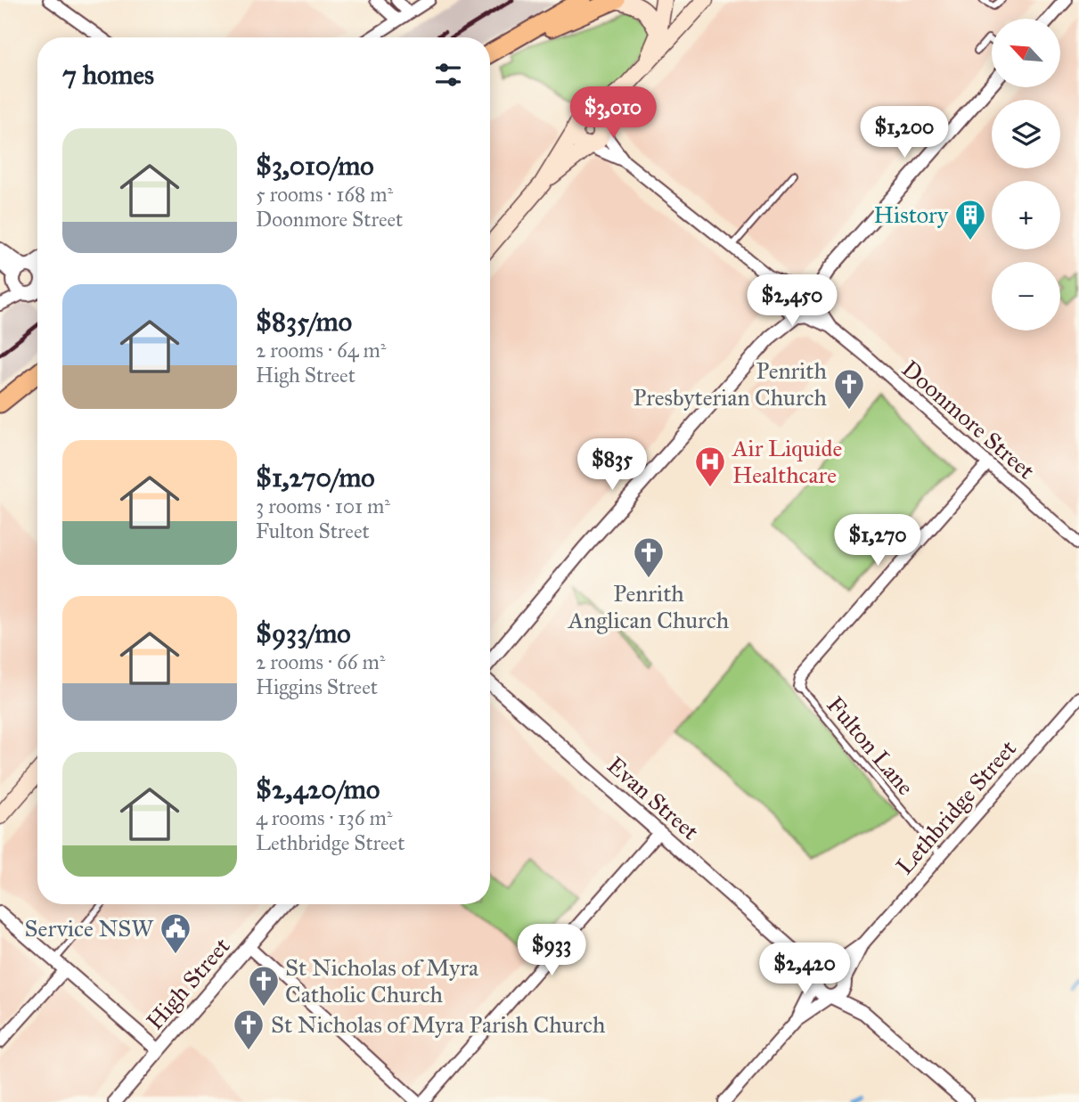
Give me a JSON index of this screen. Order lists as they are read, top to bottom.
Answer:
{
  "streets": {
    "street": [
      "Doonmore Street",
      "Evan Street",
      "Lethbridge Street",
      "High Street"
    ],
    "lane": ["Fulton Lane"]
  },
  "crossings": [
    ["Fulton Lane", "Lethbridge Street"],
    ["Evan Street", "Lethbridge Street"]
  ],
  "places": {
    "building": ["History"],
    "church": [
      "Penrith Presbyterian Church",
      "Penrith Anglican Church",
      "St Nicholas of Myra Catholic Church",
      "St Nicholas of Myra Parish Church"
    ],
    "hospital": ["Air Liquide Healthcare"],
    "public building": ["Service NSW"]
  },
  "north": "top left",
  "page": {
    "map_buttons": ["+", "−"],
    "heading": "7 homes",
    "price": [
      "$3,010",
      "$1,200",
      "$2,450",
      "$835",
      "$1,270",
      "$933",
      "$2,420"
    ],
    "list": [
      {
        "name": "$3,010/mo",
        "note": "5 rooms · 168 m² · Doonmore Street"
      },
      {
        "name": "$835/mo",
        "note": "2 rooms · 64 m² · High Street"
      },
      {
        "name": "$1,270/mo",
        "note": "3 rooms · 101 m² · Fulton Street"
      },
      {
        "name": "$933/mo",
        "note": "2 rooms · 66 m² · Higgins Street"
      },
      {
        "name": "$2,420/mo",
        "note": "4 rooms · 136 m² · Lethbridge Street"
      }
    ]
  }
}
